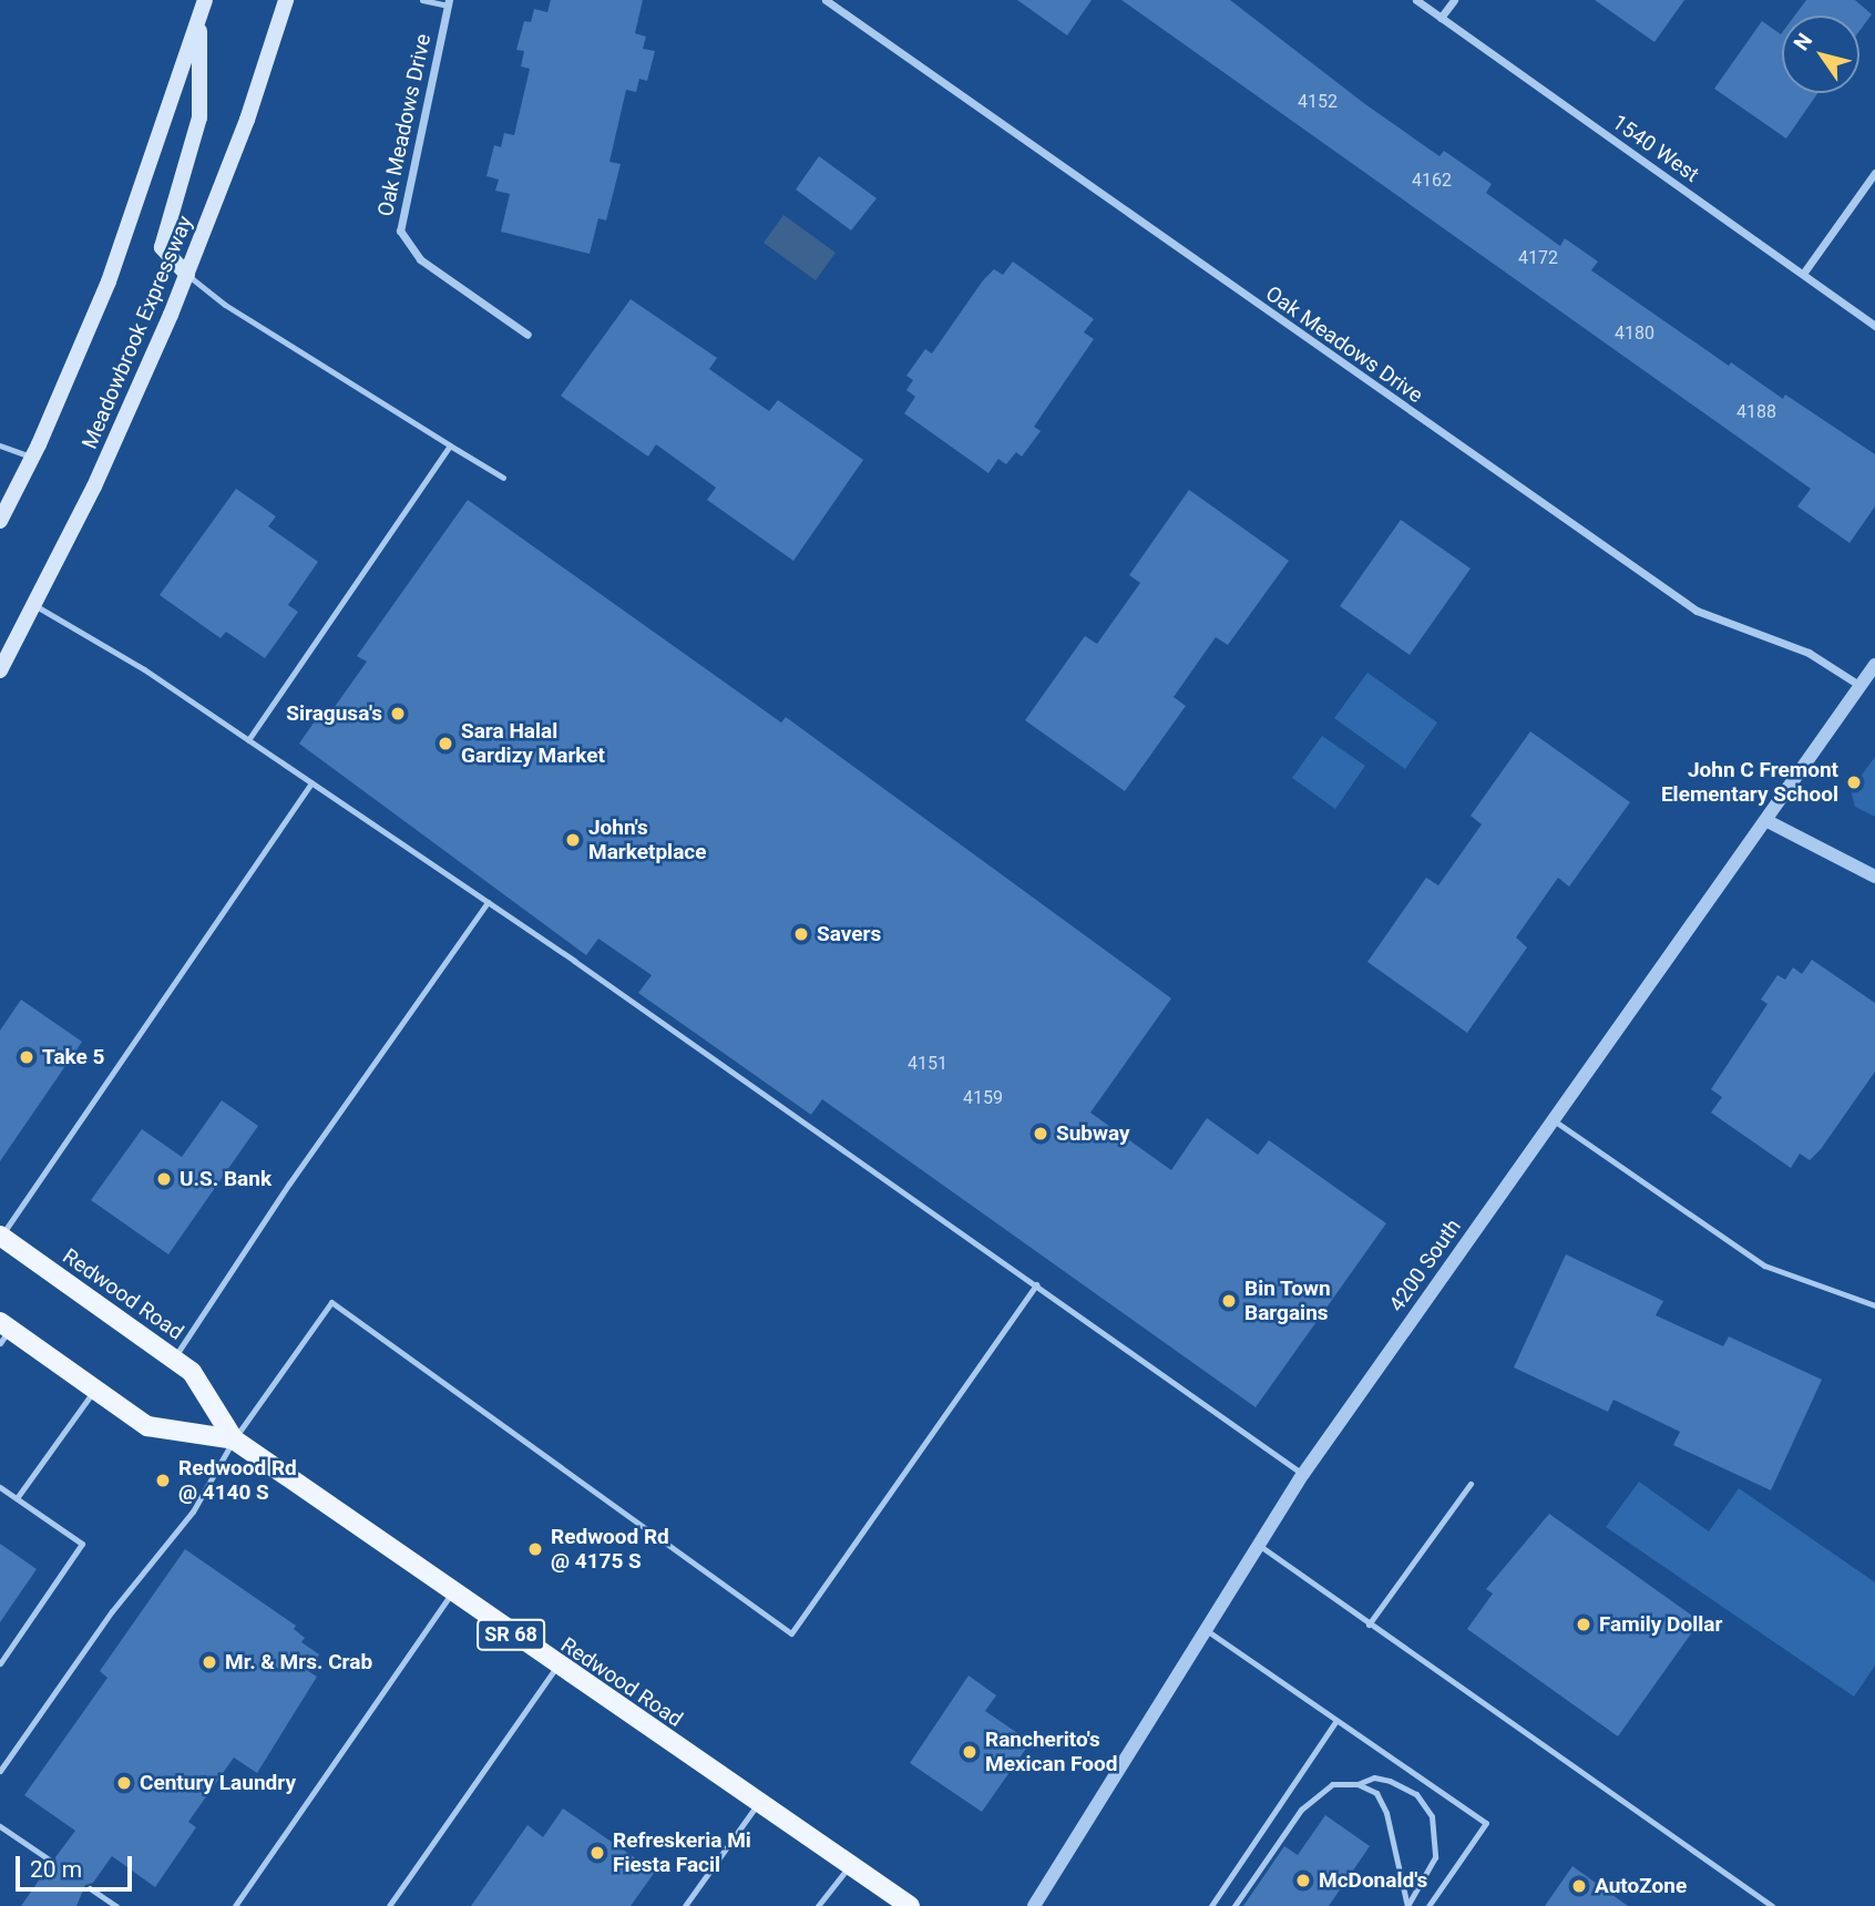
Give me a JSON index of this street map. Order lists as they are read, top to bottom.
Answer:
{
  "streets": {
    "main road": ["Meadowbrook Expressway", "Redwood Road", "SR 68"],
    "street": ["Oak Meadows Drive", "1540 West", "4200 South"]
  },
  "crossings": [
    ["Oak Meadows Drive", "4200 South"]
  ],
  "places": [
    "Siragusa's",
    "Sara Halal Gardizy Market",
    "John C Fremont Elementary School",
    "John's Marketplace",
    "Savers",
    "Take 5",
    "Subway",
    "U.S. Bank",
    "Bin Town Bargains",
    "Redwood Rd @ 4140 S",
    "Redwood Rd @ 4175 S",
    "Family Dollar",
    "Mr. & Mrs. Crab",
    "Rancherito's Mexican Food",
    "Century Laundry",
    "Refreskeria Mi Fiesta Facil",
    "McDonald's",
    "AutoZone"
  ],
  "house_numbers": [
    "4152",
    "4162",
    "4172",
    "4180",
    "4188",
    "4151",
    "4159"
  ],
  "scale_bar": "20 m",
  "north": "top left"
}
